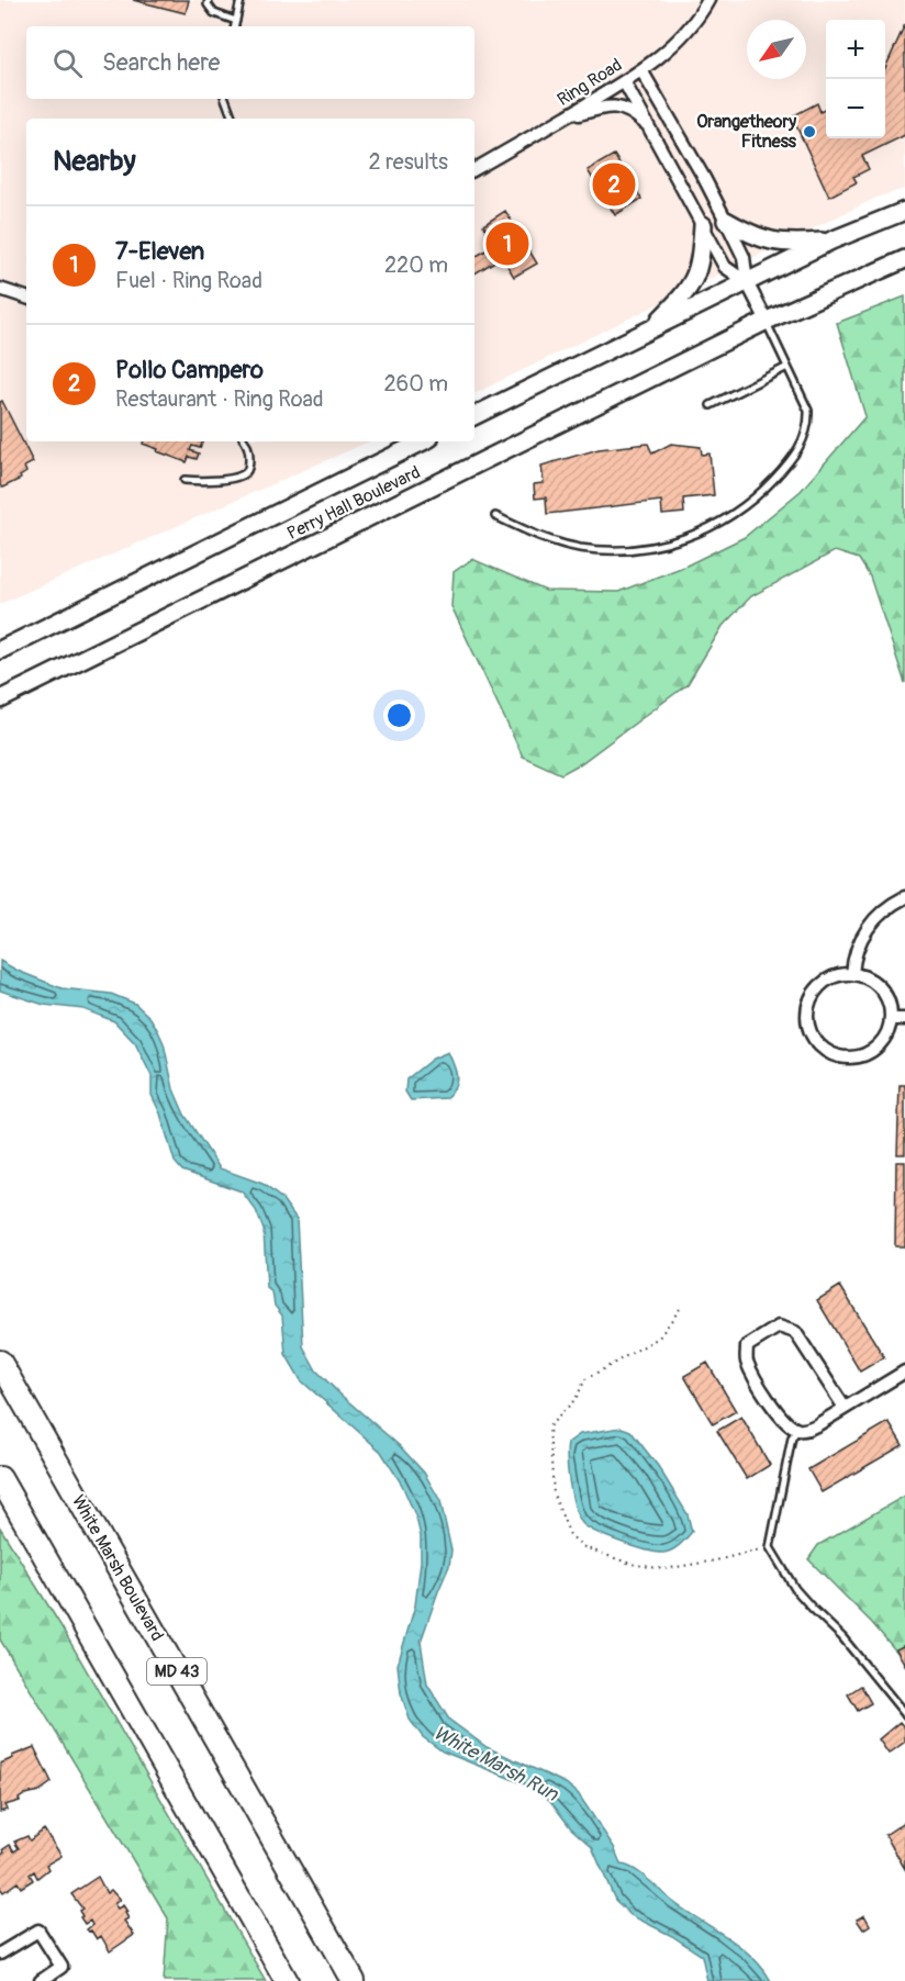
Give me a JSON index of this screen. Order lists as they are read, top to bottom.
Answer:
{
  "streets": {
    "highway": ["White Marsh Boulevard", "MD 43"],
    "main road": ["Perry Hall Boulevard"],
    "street": ["Ring Road"]
  },
  "water": ["White Marsh Run"],
  "places": ["Orangetheory Fitness"],
  "north": "bottom left",
  "page": {
    "map_buttons": ["+", "−"],
    "search": "Search here",
    "heading": ["Nearby", "2 results"],
    "pins": ["2", "1"],
    "list": [
      {
        "mark": "1",
        "name": "7-Eleven",
        "note": "Fuel · Ring Road",
        "value": "220 m"
      },
      {
        "mark": "2",
        "name": "Pollo Campero",
        "note": "Restaurant · Ring Road",
        "value": "260 m"
      }
    ]
  }
}
